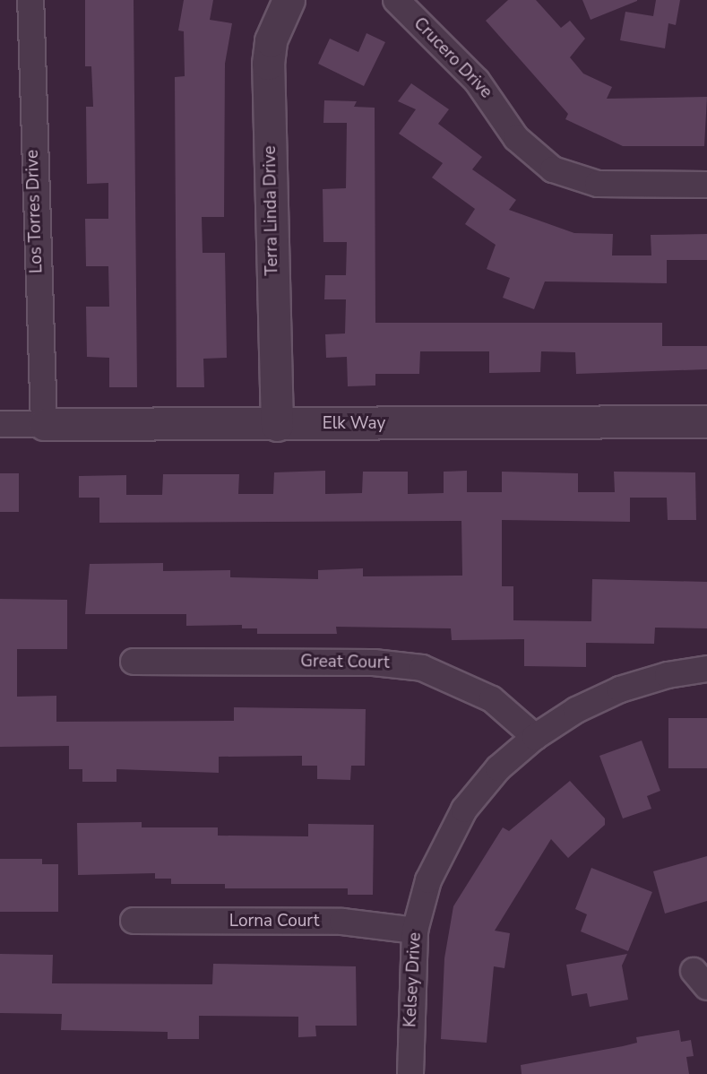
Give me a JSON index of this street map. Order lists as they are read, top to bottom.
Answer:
{
  "streets": {
    "street": [
      "Crucero Drive",
      "Terra Linda Drive",
      "Los Torres Drive",
      "Elk Way",
      "Great Court",
      "Lorna Court",
      "Kelsey Drive"
    ]
  },
  "crossings": [
    ["Terra Linda Drive", "Elk Way"],
    ["Los Torres Drive", "Elk Way"],
    ["Great Court", "Kelsey Drive"],
    ["Lorna Court", "Kelsey Drive"]
  ]
}
